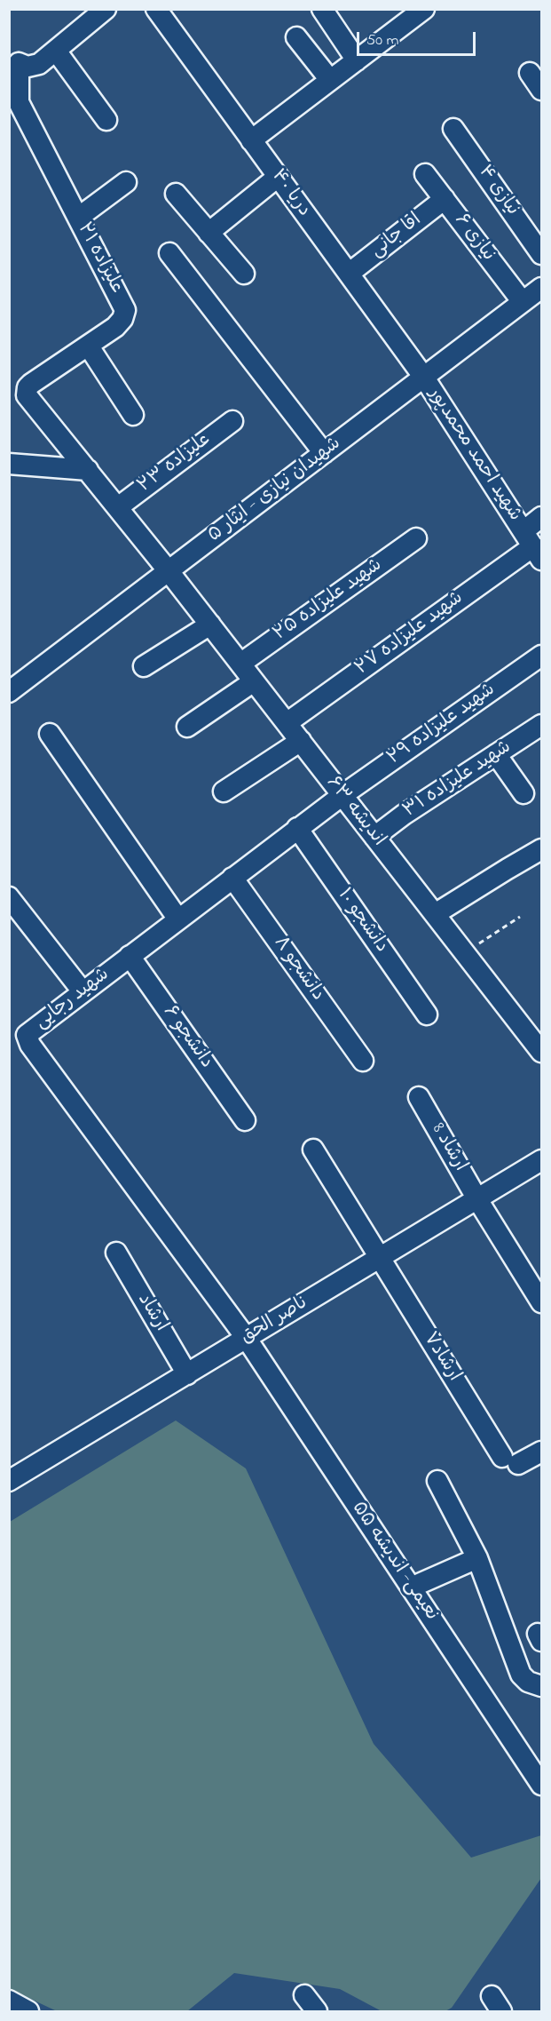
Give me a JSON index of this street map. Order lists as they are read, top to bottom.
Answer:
{
  "streets": {
    "street": [
      "نیازی ۴",
      "دریا ۴۰",
      "اقا جانی",
      "نیازی ۶",
      "علیزاده ۲۱",
      "شهید احمد محمدپور",
      "علیزاده ۲۳",
      "شهیدان نیازی - ایثار ۵",
      "شهید علیزاده ۲۵",
      "شهید علیزاده ۲۷",
      "شهید علیزاده ۲۹",
      "شهید علیزاده ۳۱",
      "اندیشه ۶۳",
      "دانشجو ۱۰",
      "دانشجو ۸",
      "شهید رجایی",
      "دانشجو ۶",
      "ارشاد 8",
      "ارشاد",
      "ناصر الحق",
      "ارشاد۷",
      "نعیمی- اندیشه ۵۵"
    ]
  },
  "crossings": [
    ["دریا ۴۰", "اقا جانی"],
    ["دریا ۴۰", "شهید احمد محمدپور"],
    ["دریا ۴۰", "شهیدان نیازی - ایثار ۵"],
    ["اقا جانی", "نیازی ۶"],
    ["نیازی ۶", "شهیدان نیازی - ایثار ۵"],
    ["علیزاده ۲۱", "علیزاده ۲۳"],
    ["علیزاده ۲۱", "شهیدان نیازی - ایثار ۵"],
    ["علیزاده ۲۱", "اندیشه ۶۳"],
    ["شهید احمد محمدپور", "شهیدان نیازی - ایثار ۵"],
    ["شهید احمد محمدپور", "شهید علیزاده ۲۷"],
    ["شهیدان نیازی - ایثار ۵", "اندیشه ۶۳"],
    ["شهید علیزاده ۲۵", "اندیشه ۶۳"],
    ["شهید علیزاده ۲۷", "اندیشه ۶۳"],
    ["شهید علیزاده ۲۹", "اندیشه ۶۳"],
    ["شهید علیزاده ۲۹", "شهید رجایی"],
    ["شهید علیزاده ۳۱", "اندیشه ۶۳"],
    ["اندیشه ۶۳", "شهید رجایی"],
    ["دانشجو ۱۰", "شهید رجایی"],
    ["دانشجو ۸", "شهید رجایی"],
    ["شهید رجایی", "دانشجو ۶"],
    ["شهید رجایی", "ناصر الحق"],
    ["شهید رجایی", "نعیمی- اندیشه ۵۵"],
    ["ارشاد 8", "ناصر الحق"],
    ["ارشاد", "ناصر الحق"],
    ["ناصر الحق", "ارشاد۷"],
    ["ناصر الحق", "نعیمی- اندیشه ۵۵"]
  ],
  "scale_bar": "50 m"
}
